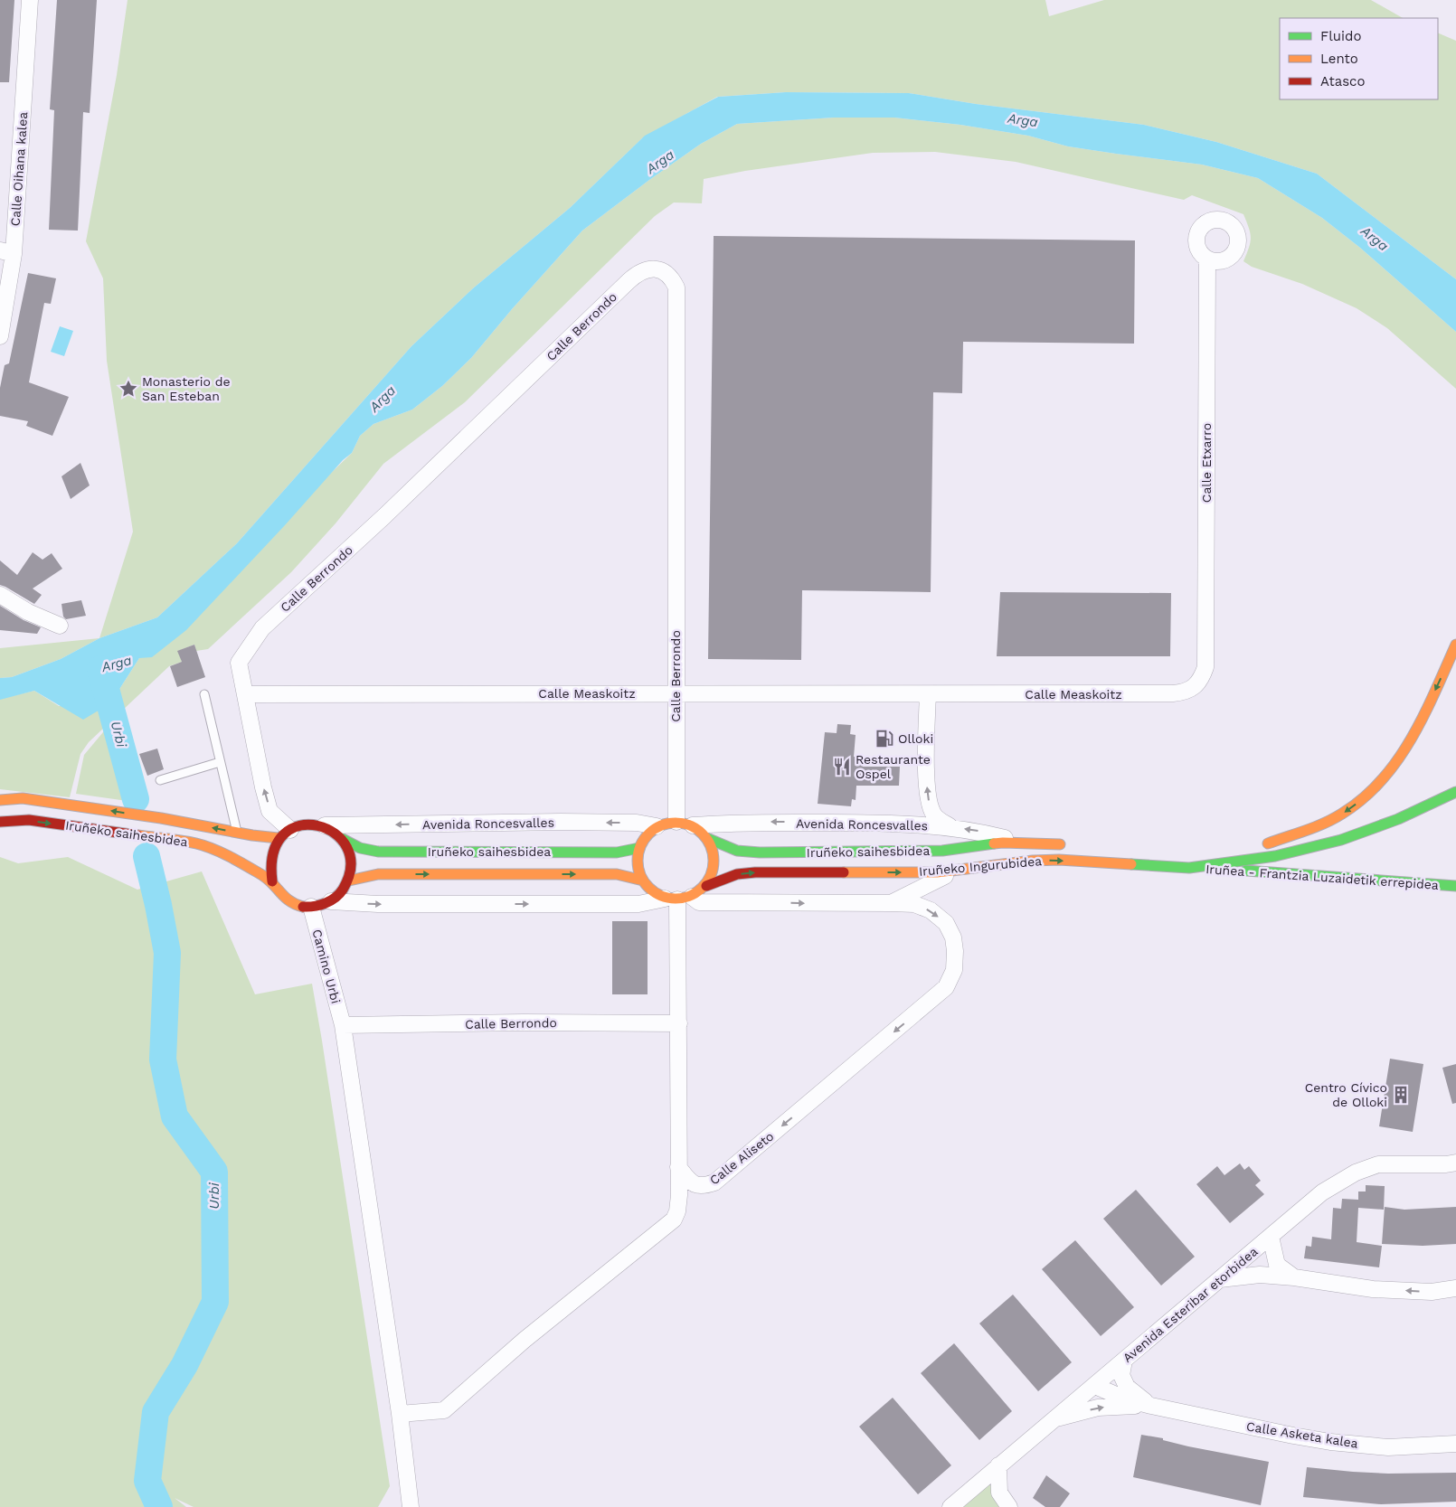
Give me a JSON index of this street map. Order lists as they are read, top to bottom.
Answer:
{
  "streets": {
    "highway": ["Iruñeko saihesbidea", "Iruñeko Ingurubidea", "Iruñea - Frantzia Luzaidetik errepidea"],
    "street": [
      "Calle Oihana kalea",
      "Calle Berrondo",
      "Calle Etxarro",
      "Calle Measkoitz",
      "Avenida Roncesvalles",
      "Camino Urbi",
      "Calle Aliseto",
      "Avenida Esteribar etorbidea",
      "Calle Asketa kalea"
    ]
  },
  "crossings": [
    ["Calle Berrondo", "Calle Measkoitz"],
    ["Calle Berrondo", "Avenida Roncesvalles"],
    ["Calle Berrondo", "Iruñeko saihesbidea"],
    ["Calle Berrondo", "Iruñeko Ingurubidea"],
    ["Calle Berrondo", "Camino Urbi"],
    ["Calle Etxarro", "Calle Measkoitz"],
    ["Avenida Roncesvalles", "Iruñeko saihesbidea"],
    ["Avenida Roncesvalles", "Iruñeko Ingurubidea"],
    ["Avenida Roncesvalles", "Camino Urbi"],
    ["Iruñeko saihesbidea", "Iruñeko Ingurubidea"],
    ["Iruñeko saihesbidea", "Camino Urbi"],
    ["Iruñeko Ingurubidea", "Iruñea - Frantzia Luzaidetik errepidea"],
    ["Avenida Esteribar etorbidea", "Calle Asketa kalea"]
  ],
  "one_way": ["Iruñeko Ingurubidea"],
  "water": ["Arga", "Urbi"],
  "places": {
    "place": ["Monasterio de San Esteban"],
    "fuel station": ["Olloki"],
    "restaurant": ["Restaurante Ospel"],
    "building": ["Centro Cívico de Olloki"]
  },
  "legend": ["Fluido", "Lento", "Atasco"]
}
